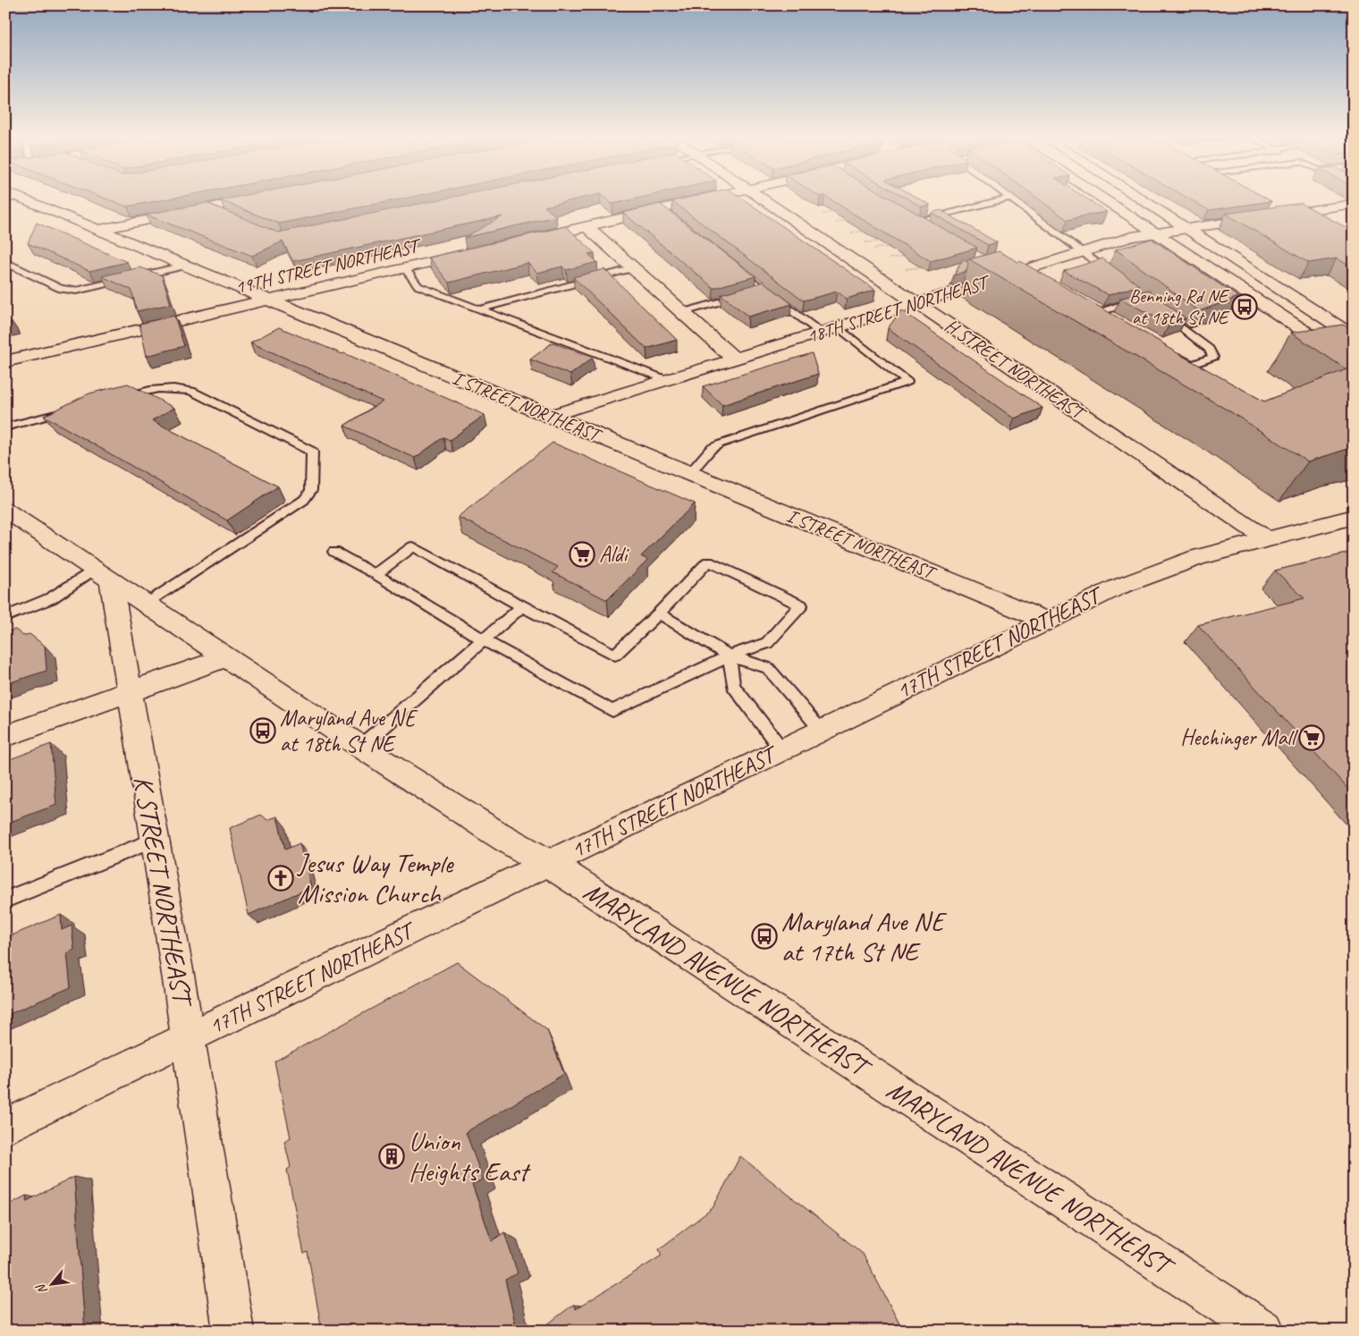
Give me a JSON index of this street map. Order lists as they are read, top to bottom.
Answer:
{
  "streets": {
    "street": [
      "19TH STREET NORTHEAST",
      "18TH STREET NORTHEAST",
      "H STREET NORTHEAST",
      "I STREET NORTHEAST",
      "17TH STREET NORTHEAST",
      "K STREET NORTHEAST",
      "MARYLAND AVENUE NORTHEAST"
    ]
  },
  "crossings": [
    ["19TH STREET NORTHEAST", "I STREET NORTHEAST"],
    ["18TH STREET NORTHEAST", "H STREET NORTHEAST"],
    ["18TH STREET NORTHEAST", "I STREET NORTHEAST"],
    ["H STREET NORTHEAST", "17TH STREET NORTHEAST"],
    ["I STREET NORTHEAST", "17TH STREET NORTHEAST"],
    ["17TH STREET NORTHEAST", "K STREET NORTHEAST"],
    ["17TH STREET NORTHEAST", "MARYLAND AVENUE NORTHEAST"],
    ["K STREET NORTHEAST", "MARYLAND AVENUE NORTHEAST"]
  ],
  "places": {
    "bus stop": ["Benning Rd NE at 18th St NE", "Maryland Ave NE at 18th St NE", "Maryland Ave NE at 17th St NE"],
    "supermarket": ["Aldi", "Hechinger Mall"],
    "church": ["Jesus Way Temple Mission Church"],
    "building": ["Union Heights East"]
  },
  "north": "bottom left"
}
